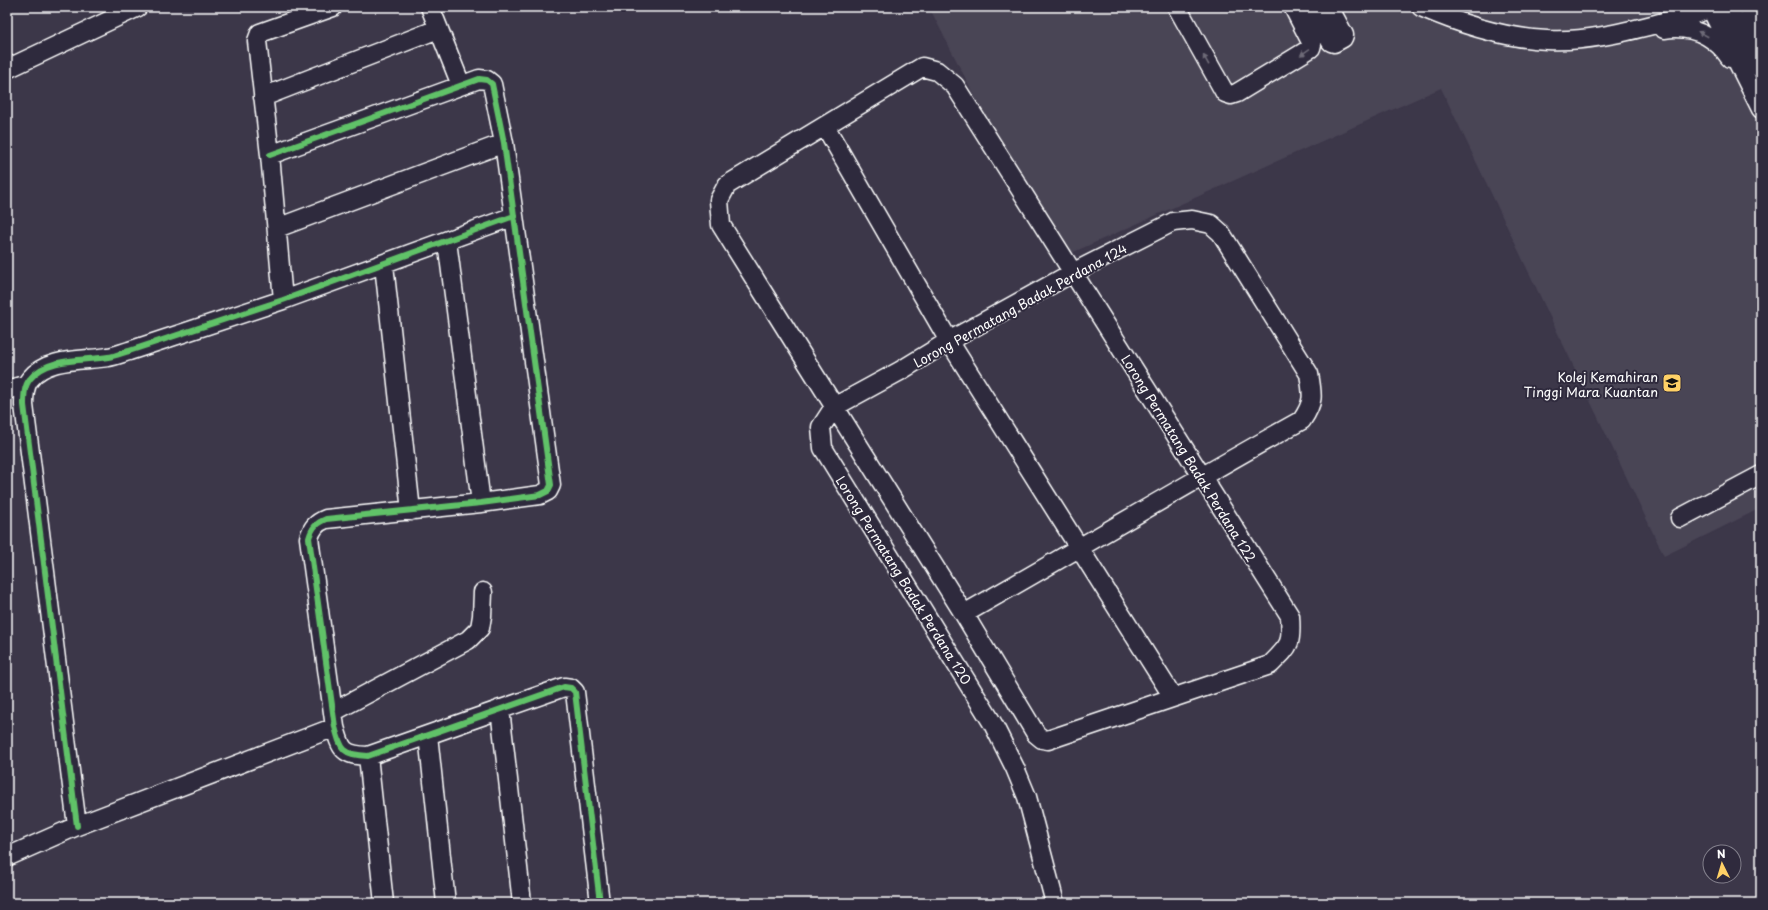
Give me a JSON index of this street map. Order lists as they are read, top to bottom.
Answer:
{
  "streets": {
    "street": ["Lorong Permatang Badak Perdana 124", "Lorong Permatang Badak Perdana 122", "Lorong Permatang Badak Perdana 120"]
  },
  "crossings": [
    ["Lorong Permatang Badak Perdana 124", "Lorong Permatang Badak Perdana 122"],
    ["Lorong Permatang Badak Perdana 124", "Lorong Permatang Badak Perdana 120"],
    ["Lorong Permatang Badak Perdana 122", "Lorong Permatang Badak Perdana 120"]
  ],
  "places": {
    "school or university": ["Kolej Kemahiran Tinggi Mara Kuantan"]
  },
  "north": "top"
}
